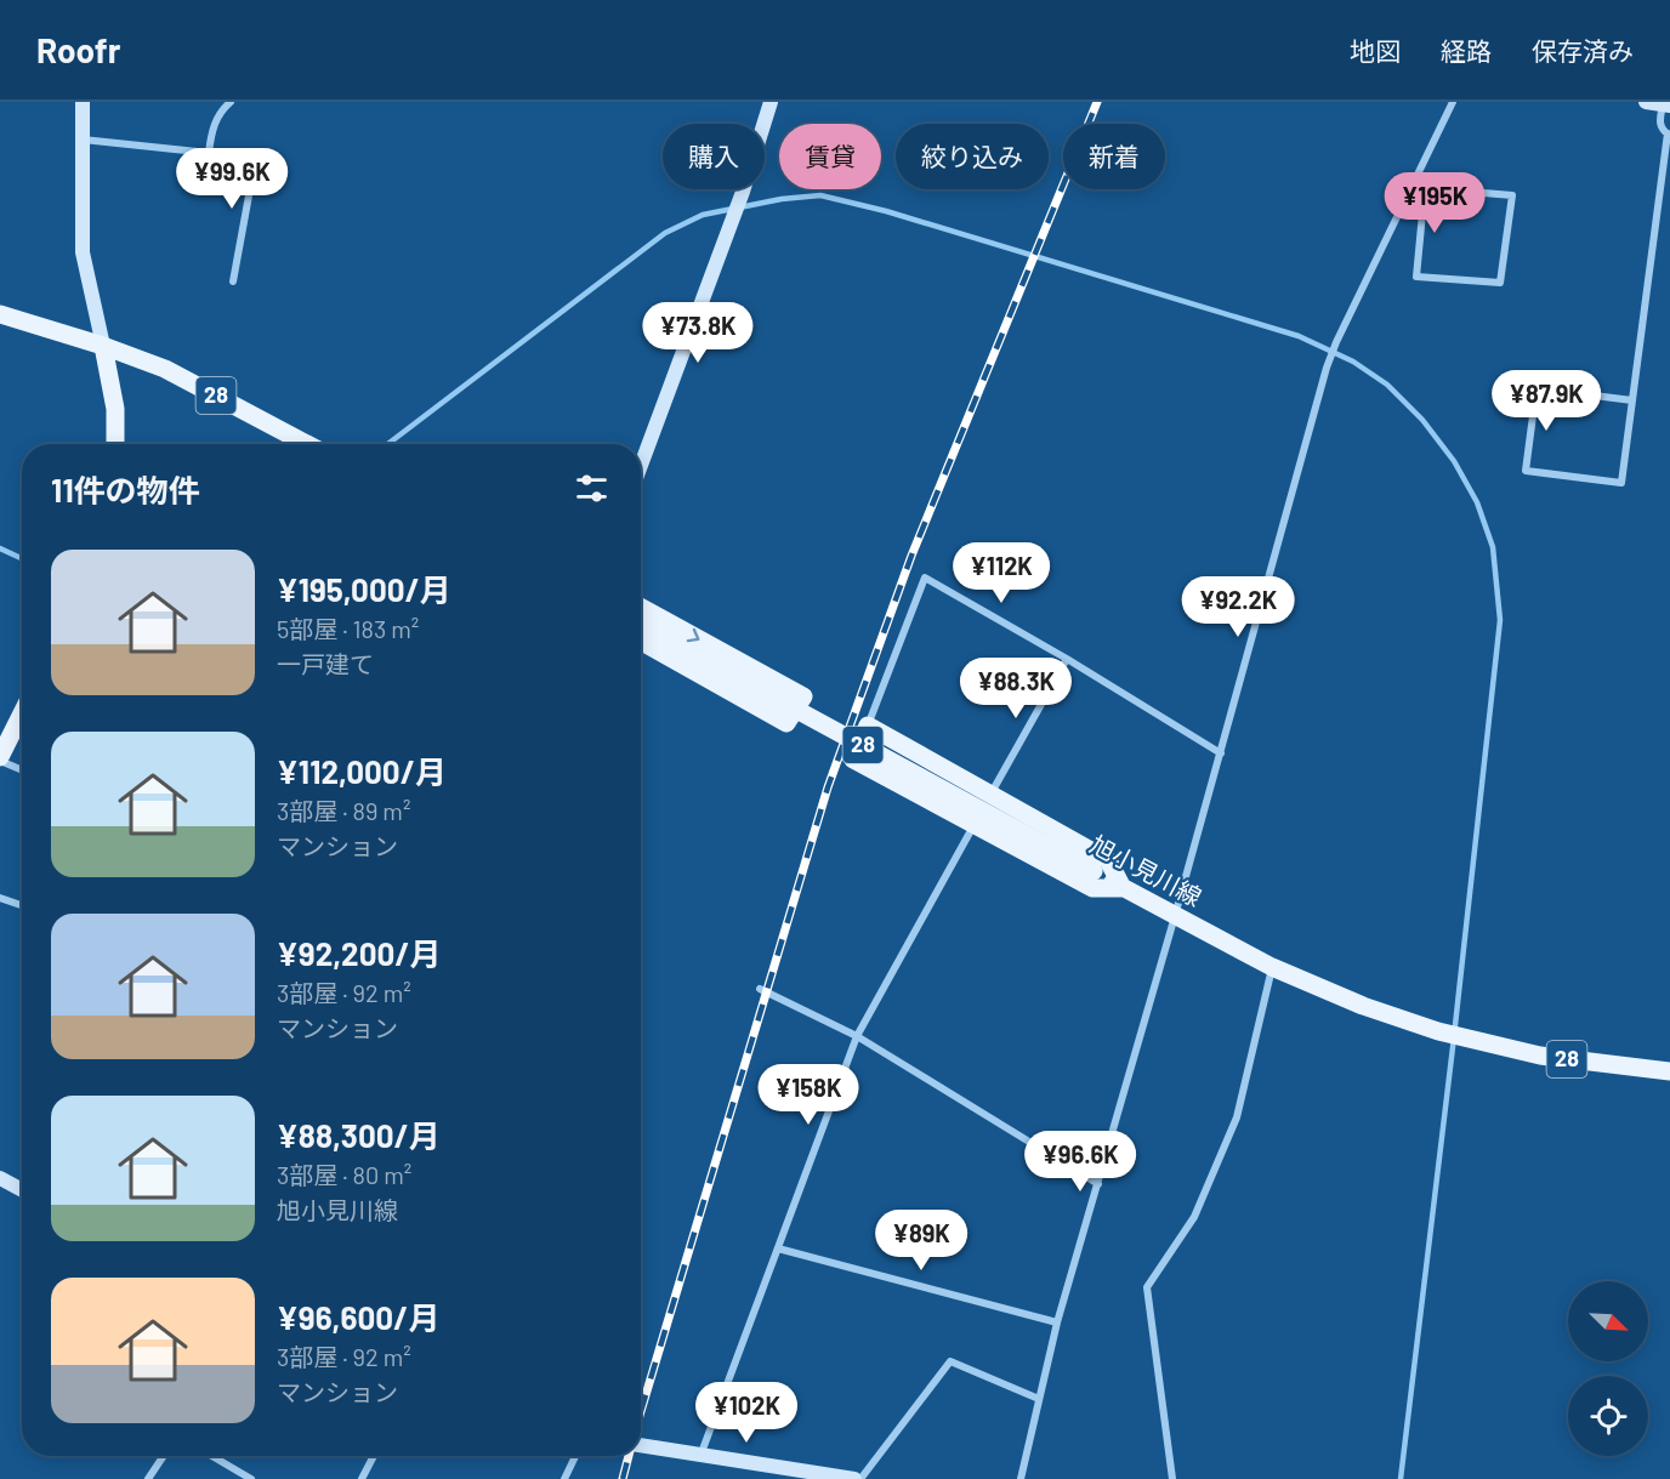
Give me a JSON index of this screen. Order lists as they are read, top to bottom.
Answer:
{
  "streets": {
    "main road": ["28", "旭小見川線"]
  },
  "north": "bottom right",
  "page": {
    "header": "Roofr",
    "nav": ["地図", "経路", "保存済み"],
    "chip": [
      "購入",
      "賃貸",
      "絞り込み",
      "新着"
    ],
    "price": [
      "¥99.6K",
      "¥195K",
      "¥73.8K",
      "¥87.9K",
      "¥112K",
      "¥92.2K",
      "¥88.3K",
      "¥158K",
      "¥96.6K",
      "¥89K",
      "¥102K"
    ],
    "heading": "11件の物件",
    "list": [
      {
        "name": "¥195,000/月",
        "note": "5部屋 · 183 m² · 一戸建て"
      },
      {
        "name": "¥112,000/月",
        "note": "3部屋 · 89 m² · マンション"
      },
      {
        "name": "¥92,200/月",
        "note": "3部屋 · 92 m² · マンション"
      },
      {
        "name": "¥88,300/月",
        "note": "3部屋 · 80 m² · 旭小見川線"
      },
      {
        "name": "¥96,600/月",
        "note": "3部屋 · 92 m² · マンション"
      }
    ]
  }
}
